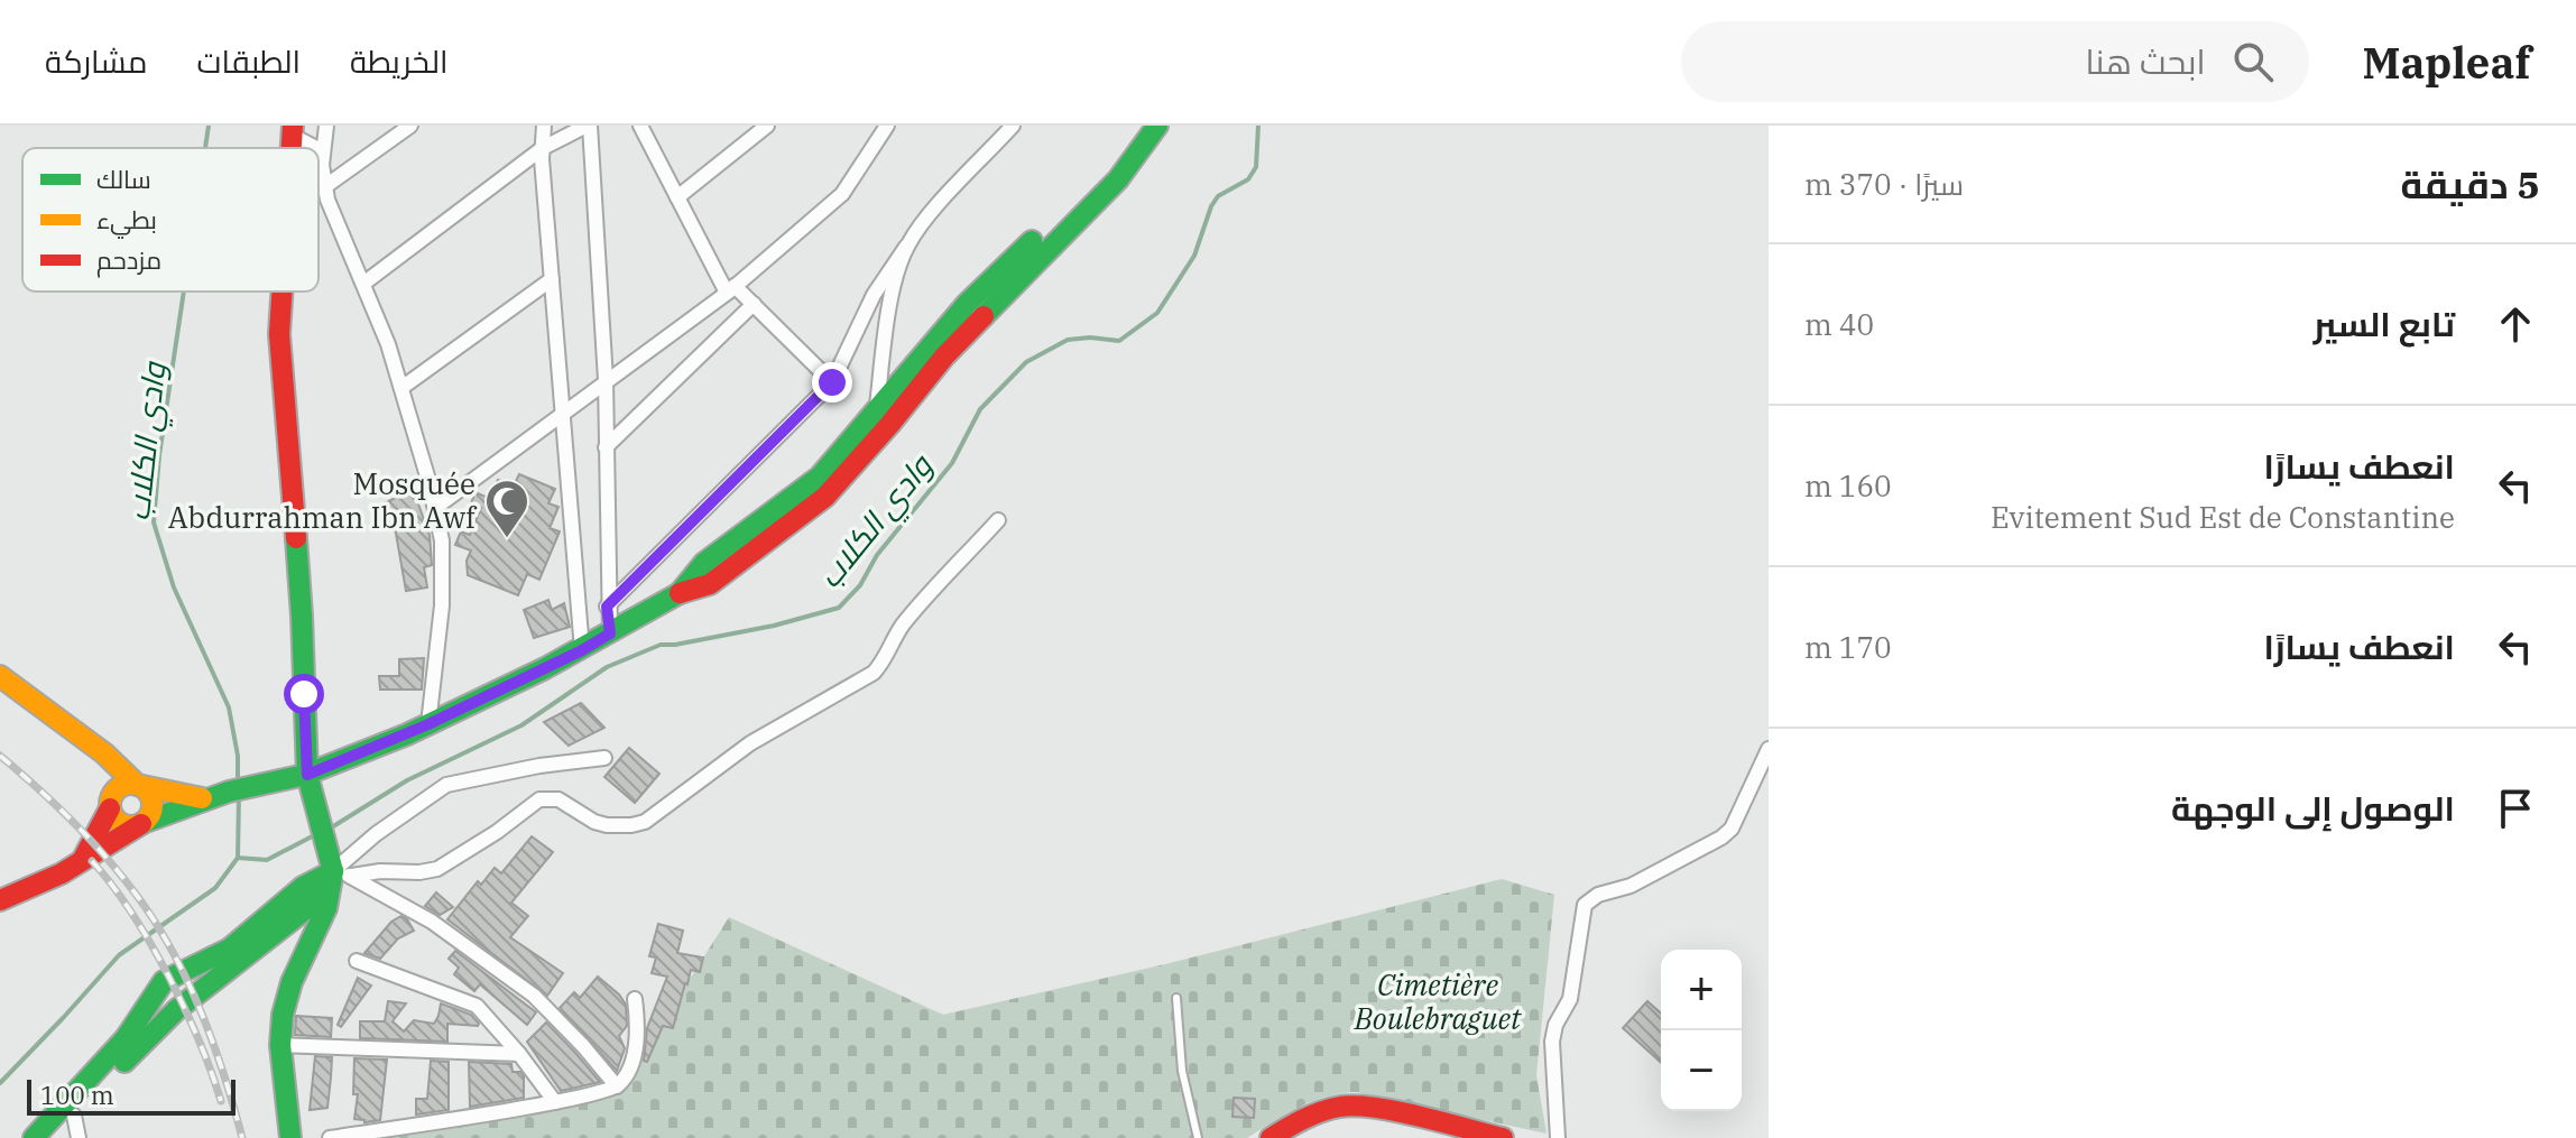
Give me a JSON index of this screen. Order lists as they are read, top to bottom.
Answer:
{
  "water": ["وادي الكلاب"],
  "parks": ["Cimetière Boulebraguet"],
  "places": {
    "mosque": ["Mosquée Abdurrahman Ibn Awf"]
  },
  "legend": ["سالك", "بطيء", "مزدحم"],
  "scale_bar": "100 m",
  "page": {
    "header": "Mapleaf",
    "search": "ابحث هنا",
    "nav": ["الخريطة", "الطبقات", "مشاركة"],
    "heading": ["5 دقيقة", "سيرًا · 370 m"],
    "list": [
      ["تابع السير", "40 m"],
      ["انعطف يسارًا", "Evitement Sud Est de Constantine", "160 m"],
      ["انعطف يسارًا", "170 m"],
      "الوصول إلى الوجهة"
    ],
    "map_buttons": ["+", "−"],
    "scale": "100 m"
  }
}
